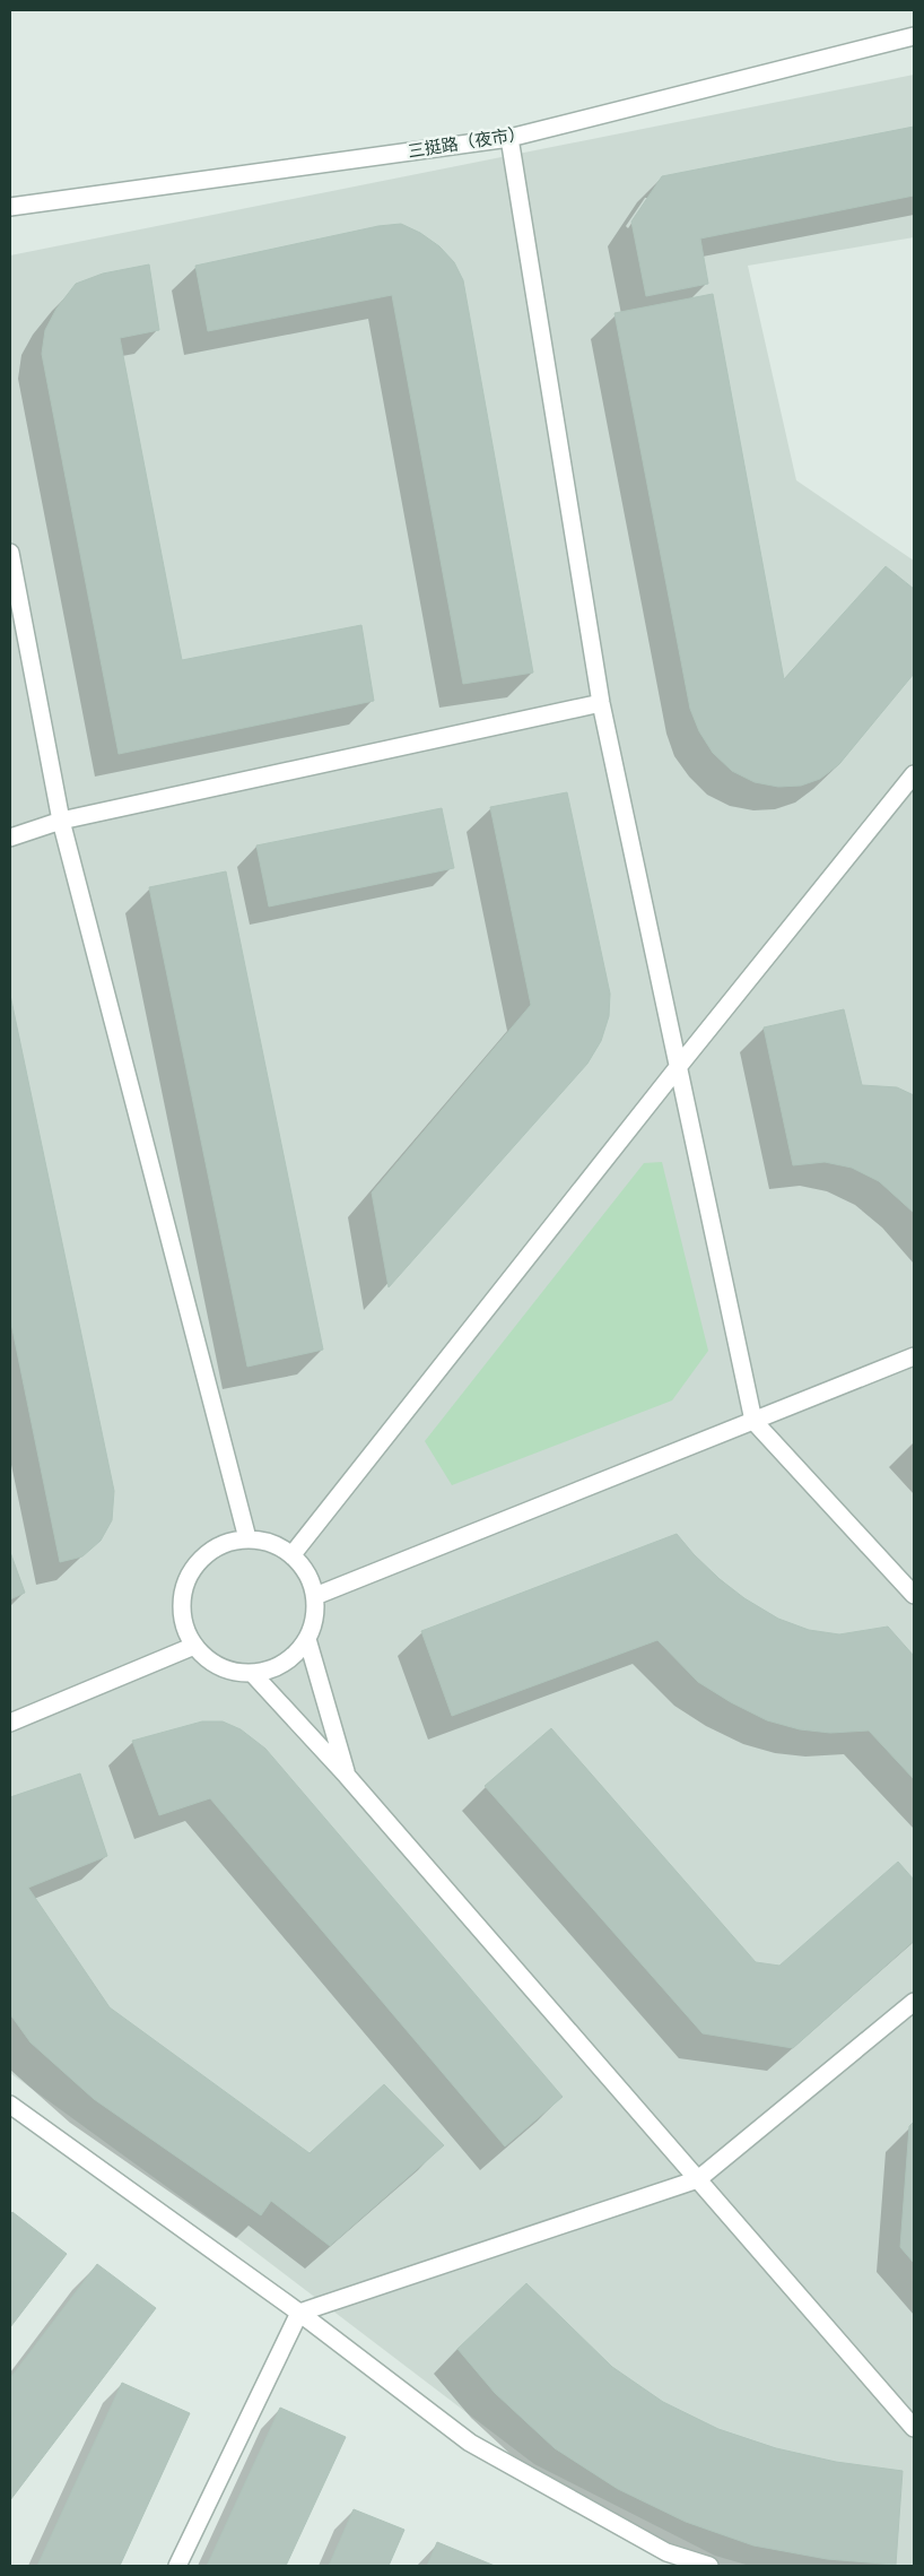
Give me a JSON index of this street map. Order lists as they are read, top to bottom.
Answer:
{
  "streets": {
    "street": ["三挺路（夜市）"]
  }
}
